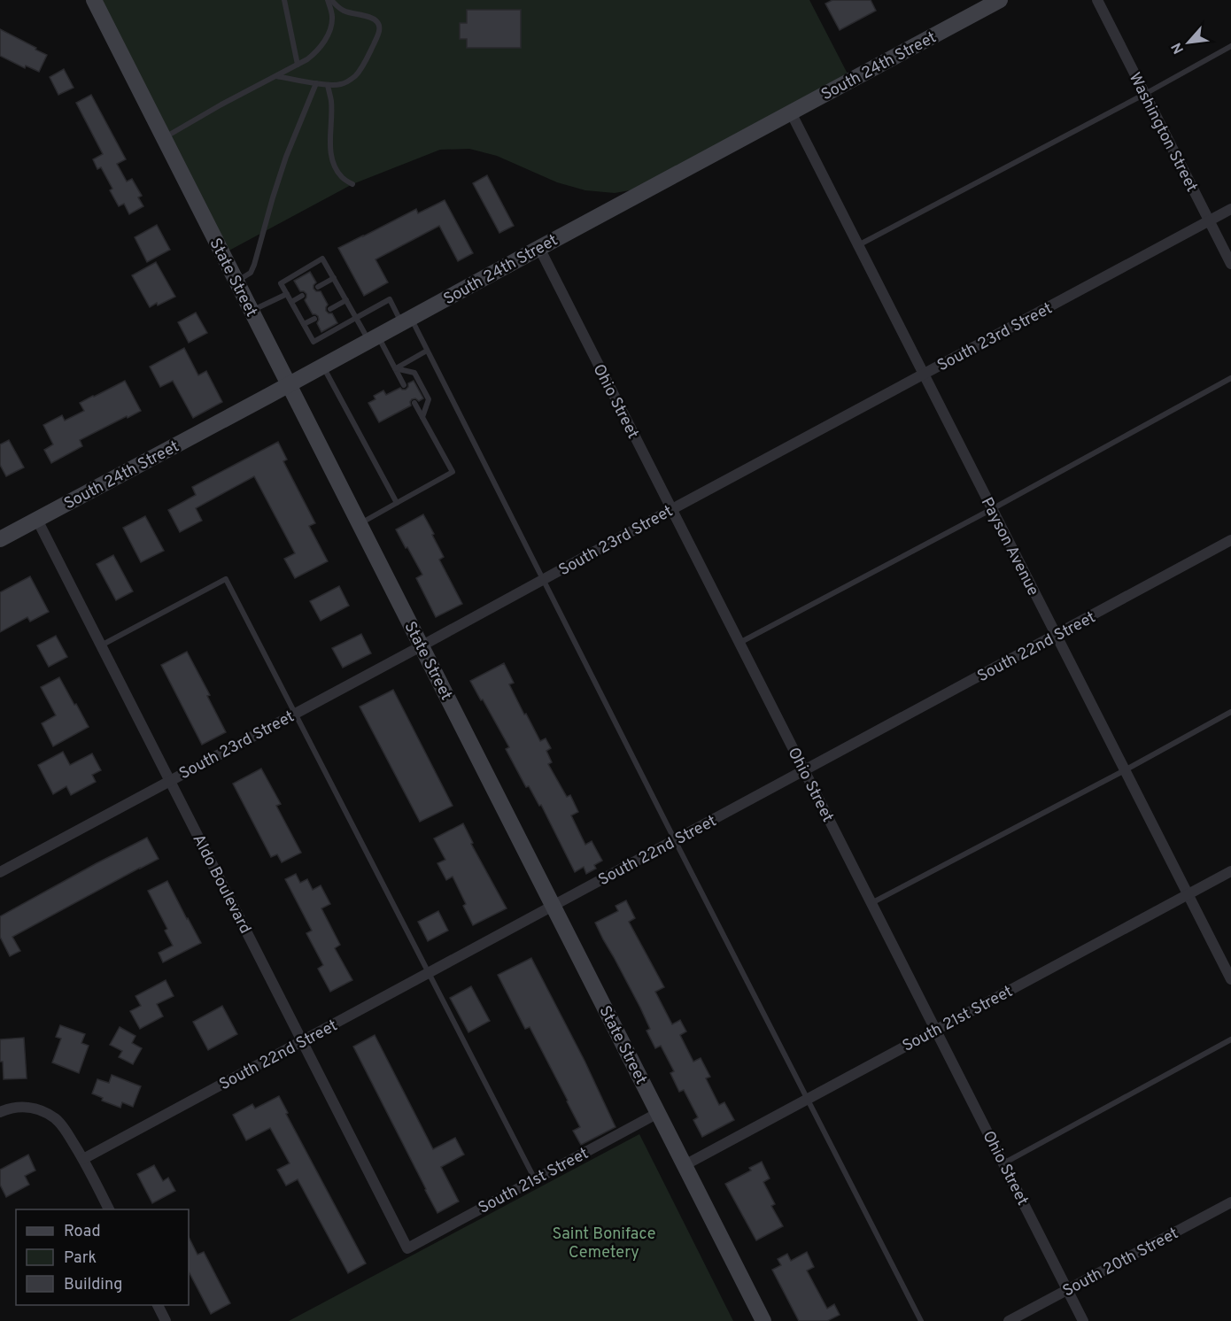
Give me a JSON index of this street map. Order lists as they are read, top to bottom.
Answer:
{
  "streets": {
    "street": [
      "South 24th Street",
      "Washington Street",
      "State Street",
      "South 23rd Street",
      "Ohio Street",
      "Payson Avenue",
      "South 22nd Street",
      "Aldo Boulevard",
      "South 21st Street",
      "South 20th Street"
    ]
  },
  "crossings": [
    ["South 24th Street", "State Street"],
    ["South 24th Street", "Ohio Street"],
    ["South 24th Street", "Payson Avenue"],
    ["South 24th Street", "Aldo Boulevard"],
    ["Washington Street", "South 23rd Street"],
    ["State Street", "South 23rd Street"],
    ["State Street", "South 22nd Street"],
    ["State Street", "South 21st Street"],
    ["South 23rd Street", "Ohio Street"],
    ["South 23rd Street", "Payson Avenue"],
    ["South 23rd Street", "Aldo Boulevard"],
    ["Ohio Street", "South 22nd Street"],
    ["Ohio Street", "South 21st Street"],
    ["Ohio Street", "South 20th Street"],
    ["Payson Avenue", "South 22nd Street"],
    ["Payson Avenue", "South 21st Street"],
    ["South 22nd Street", "Aldo Boulevard"],
    ["Aldo Boulevard", "South 21st Street"]
  ],
  "parks": ["Saint Boniface Cemetery"],
  "legend": ["Road", "Park", "Building"],
  "north": "bottom left"
}
